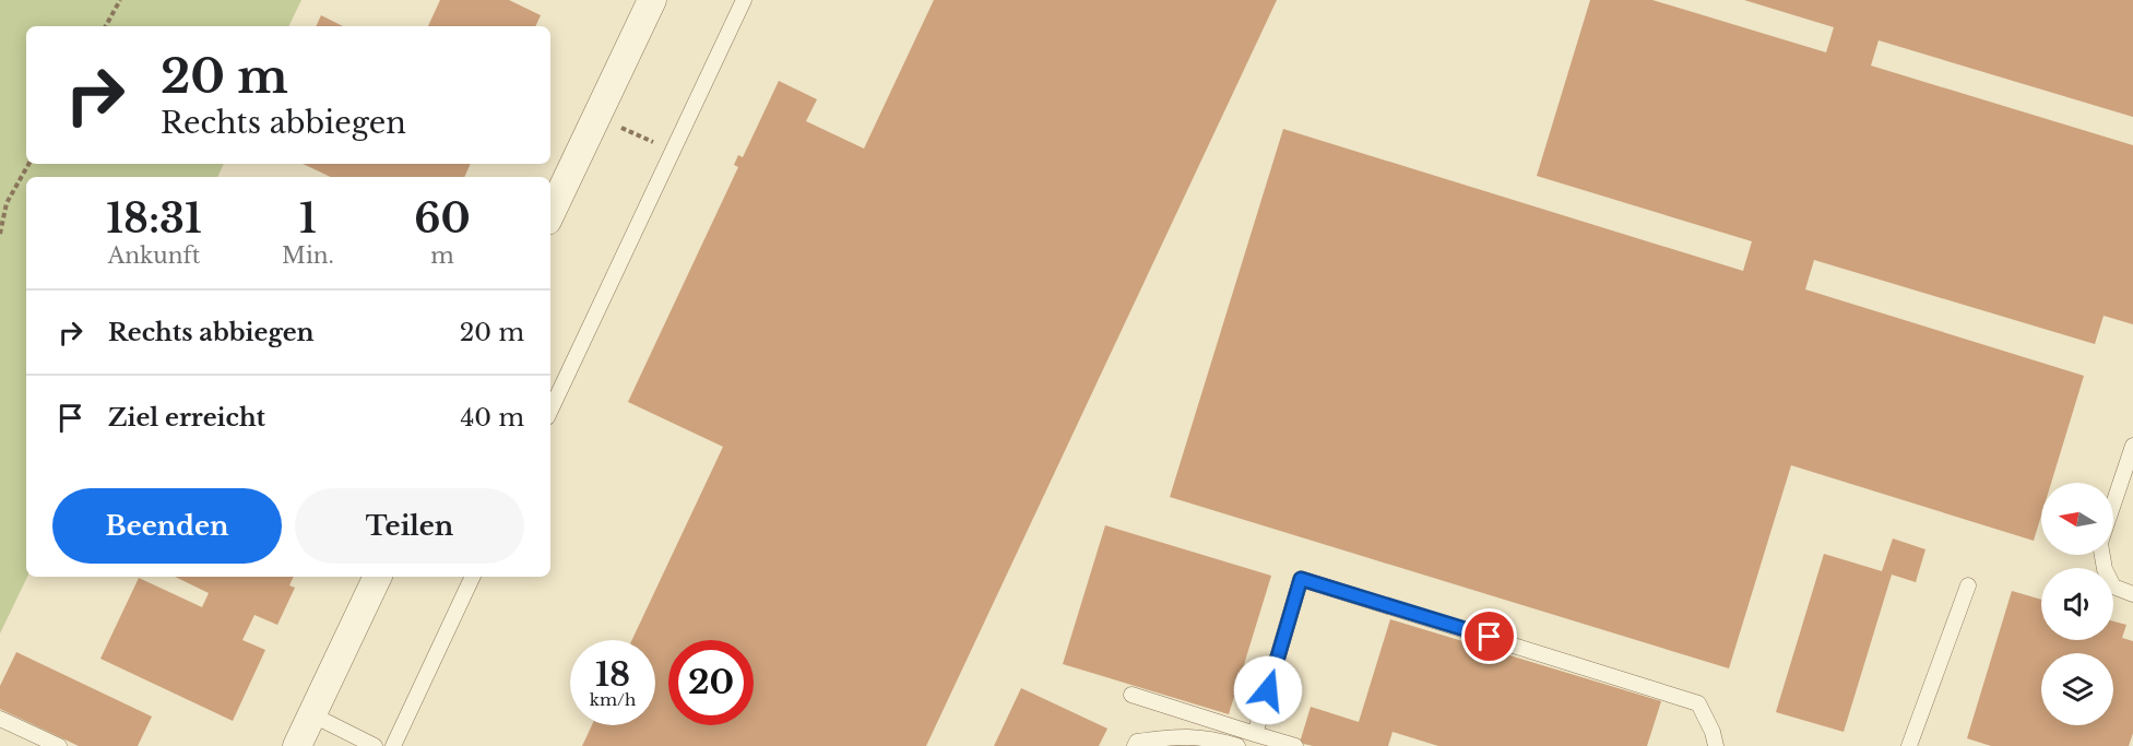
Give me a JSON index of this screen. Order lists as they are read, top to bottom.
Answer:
{
  "north": "left",
  "page": {
    "turn": ["20 m", "Rechts abbiegen"],
    "eta": [
      "18:31",
      "Ankunft",
      "1",
      "Min.",
      "60",
      "m"
    ],
    "list": [
      {
        "name": "Rechts abbiegen",
        "value": "20 m"
      },
      {
        "name": "Ziel erreicht",
        "value": "40 m"
      }
    ],
    "buttons": ["Beenden", "Teilen"],
    "speed": "18 km/h",
    "limit": "20"
  }
}
